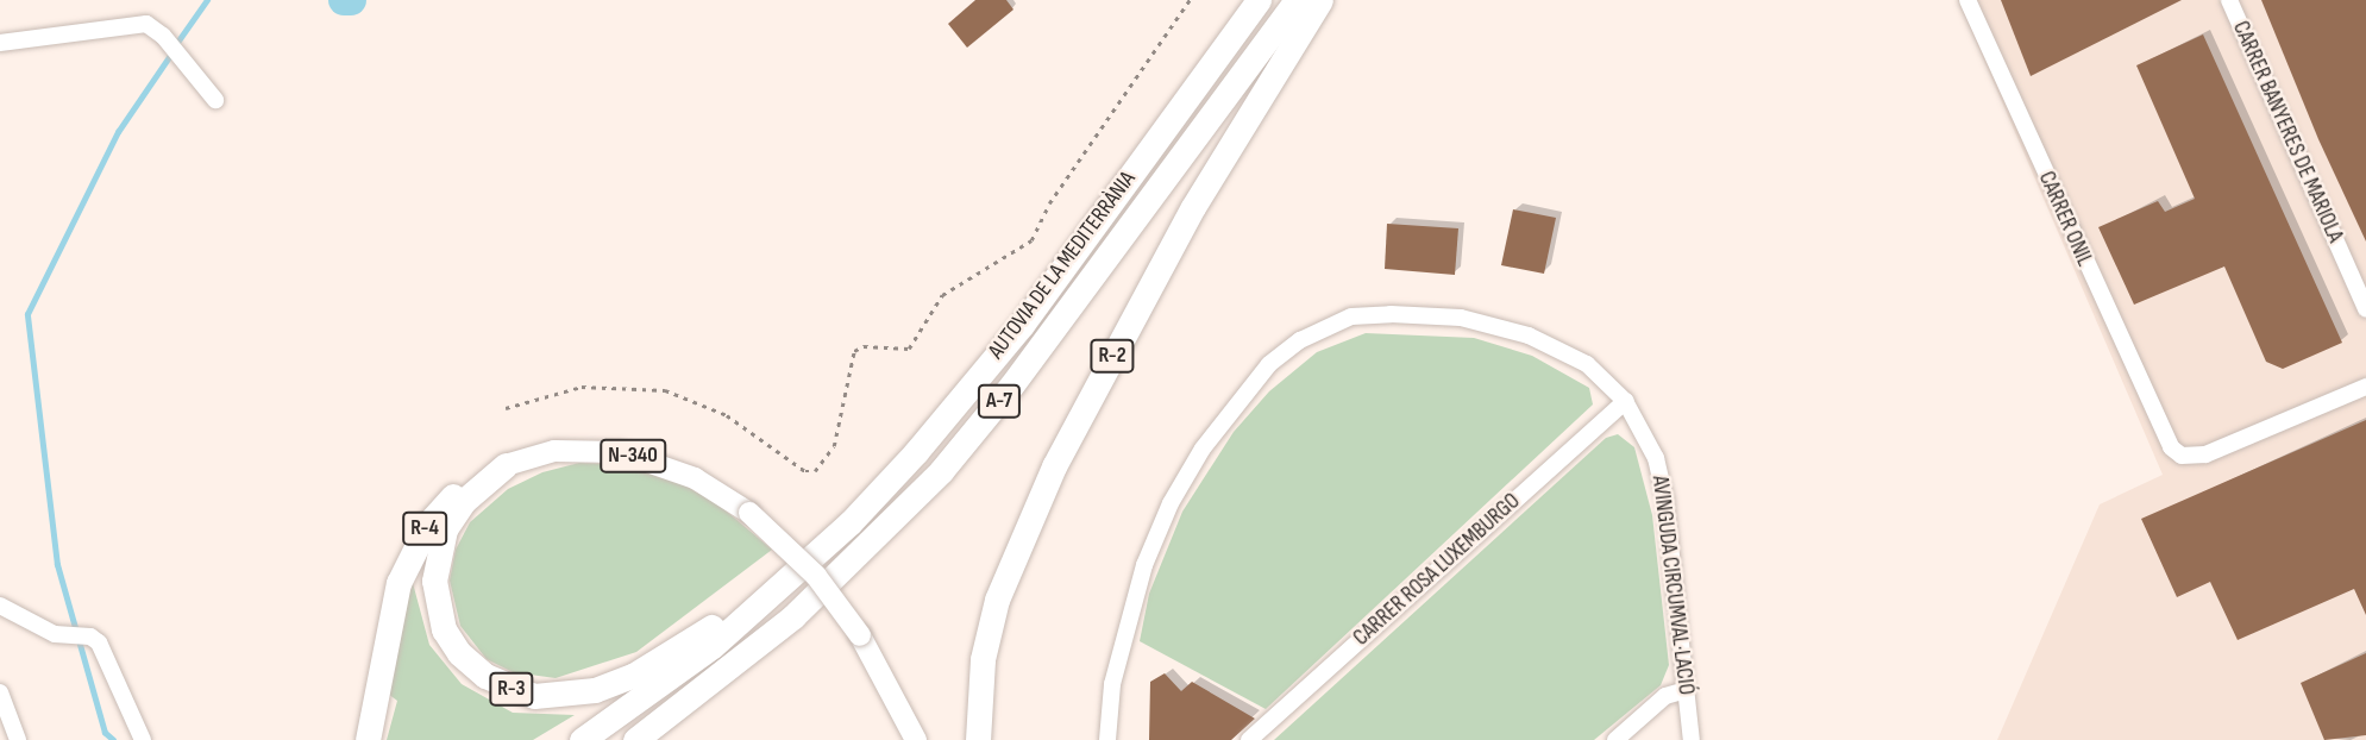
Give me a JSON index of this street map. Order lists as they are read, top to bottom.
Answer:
{
  "streets": {
    "highway": [
      "AUTOVIA DE LA MEDITERRÀNIA",
      "R-2",
      "A-7",
      "R-4",
      "R-3"
    ],
    "main road": ["N-340"],
    "street": [
      "CARRER BANYERES DE MARIOLA",
      "CARRER ONIL",
      "CARRER ROSA LUXEMBURGO",
      "AVINGUDA CIRCUMVAL·LACIÓ"
    ]
  },
  "crossings": [
    ["AUTOVIA DE LA MEDITERRÀNIA", "R-3"],
    ["N-340", "R-4"],
    ["N-340", "R-3"],
    ["R-4", "R-3"],
    ["CARRER ROSA LUXEMBURGO", "AVINGUDA CIRCUMVAL·LACIÓ"]
  ]
}
